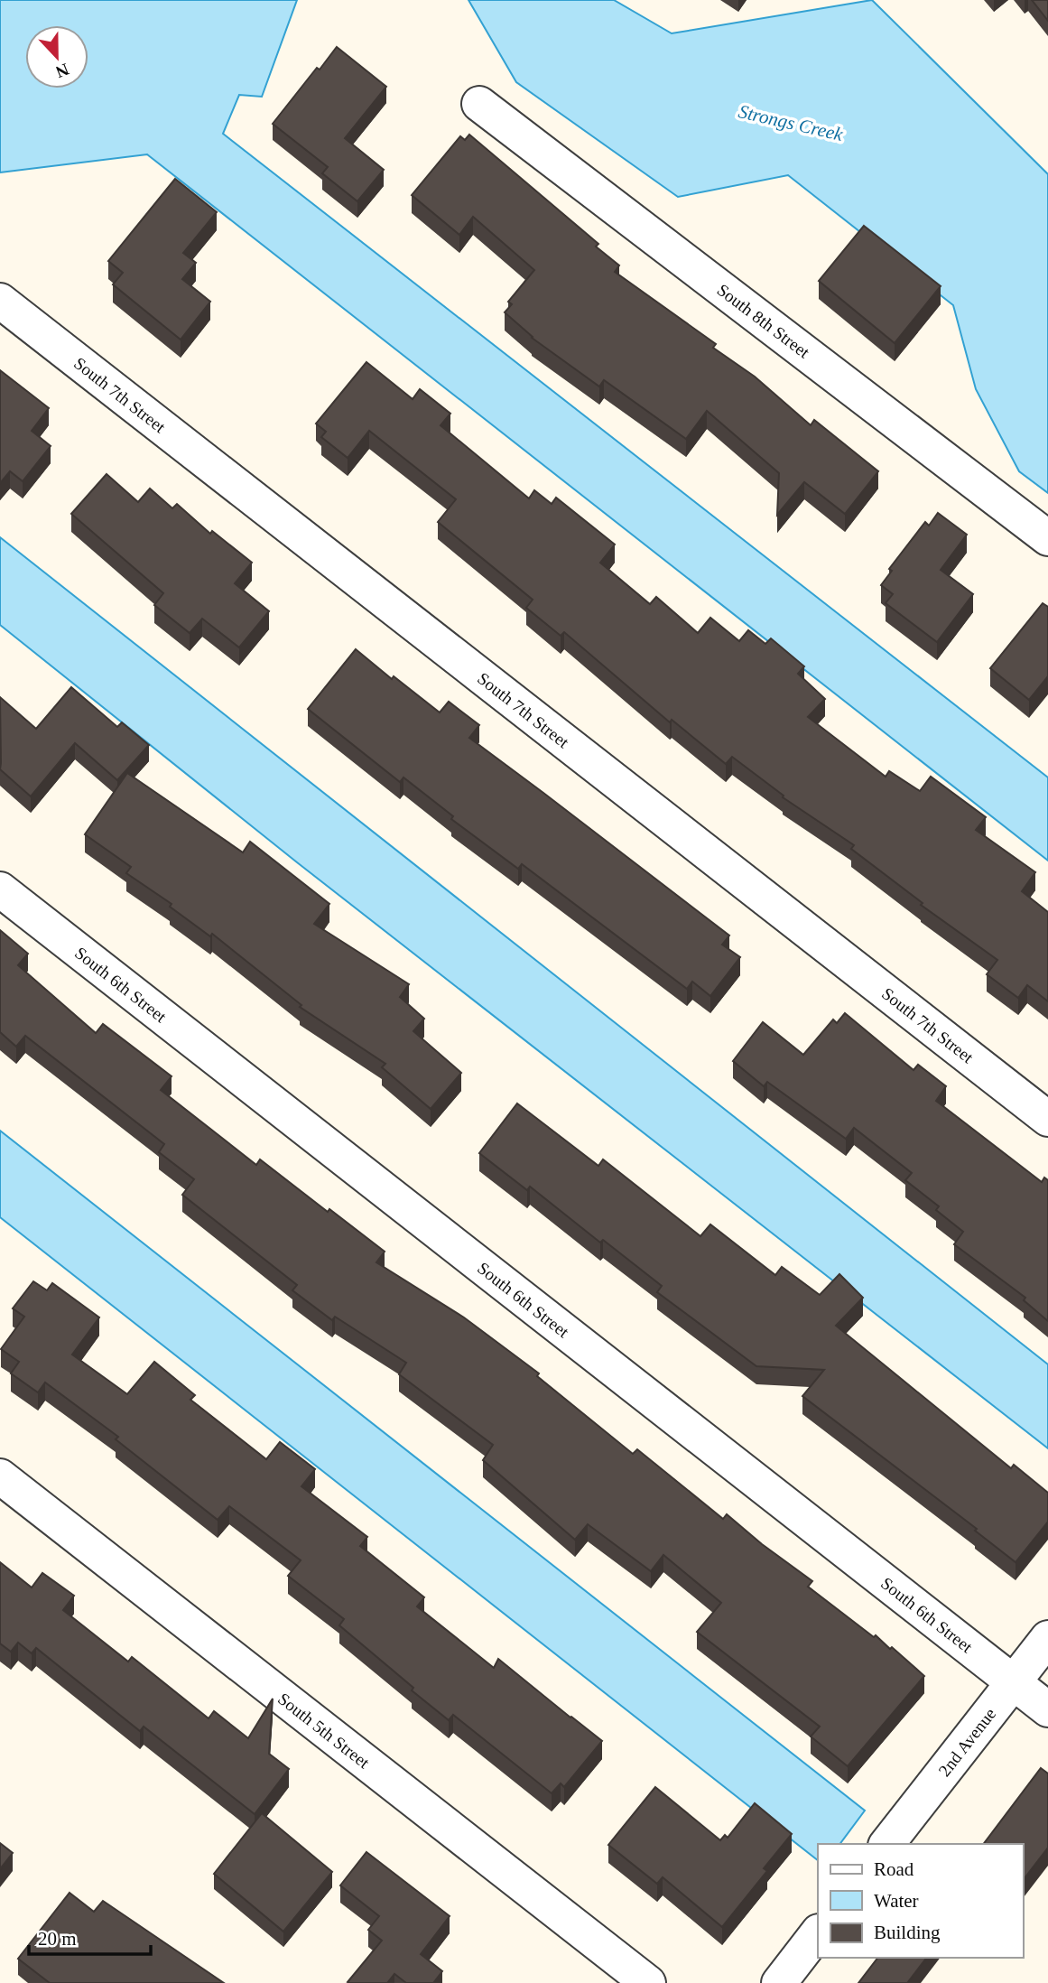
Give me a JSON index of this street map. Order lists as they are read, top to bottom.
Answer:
{
  "streets": {
    "street": [
      "South 8th Street",
      "South 7th Street",
      "South 6th Street",
      "South 5th Street",
      "2nd Avenue"
    ]
  },
  "crossings": [
    ["South 6th Street", "2nd Avenue"]
  ],
  "water": ["Strongs Creek"],
  "legend": ["Road", "Water", "Building"],
  "scale_bar": "20 m",
  "north": "bottom"
}
